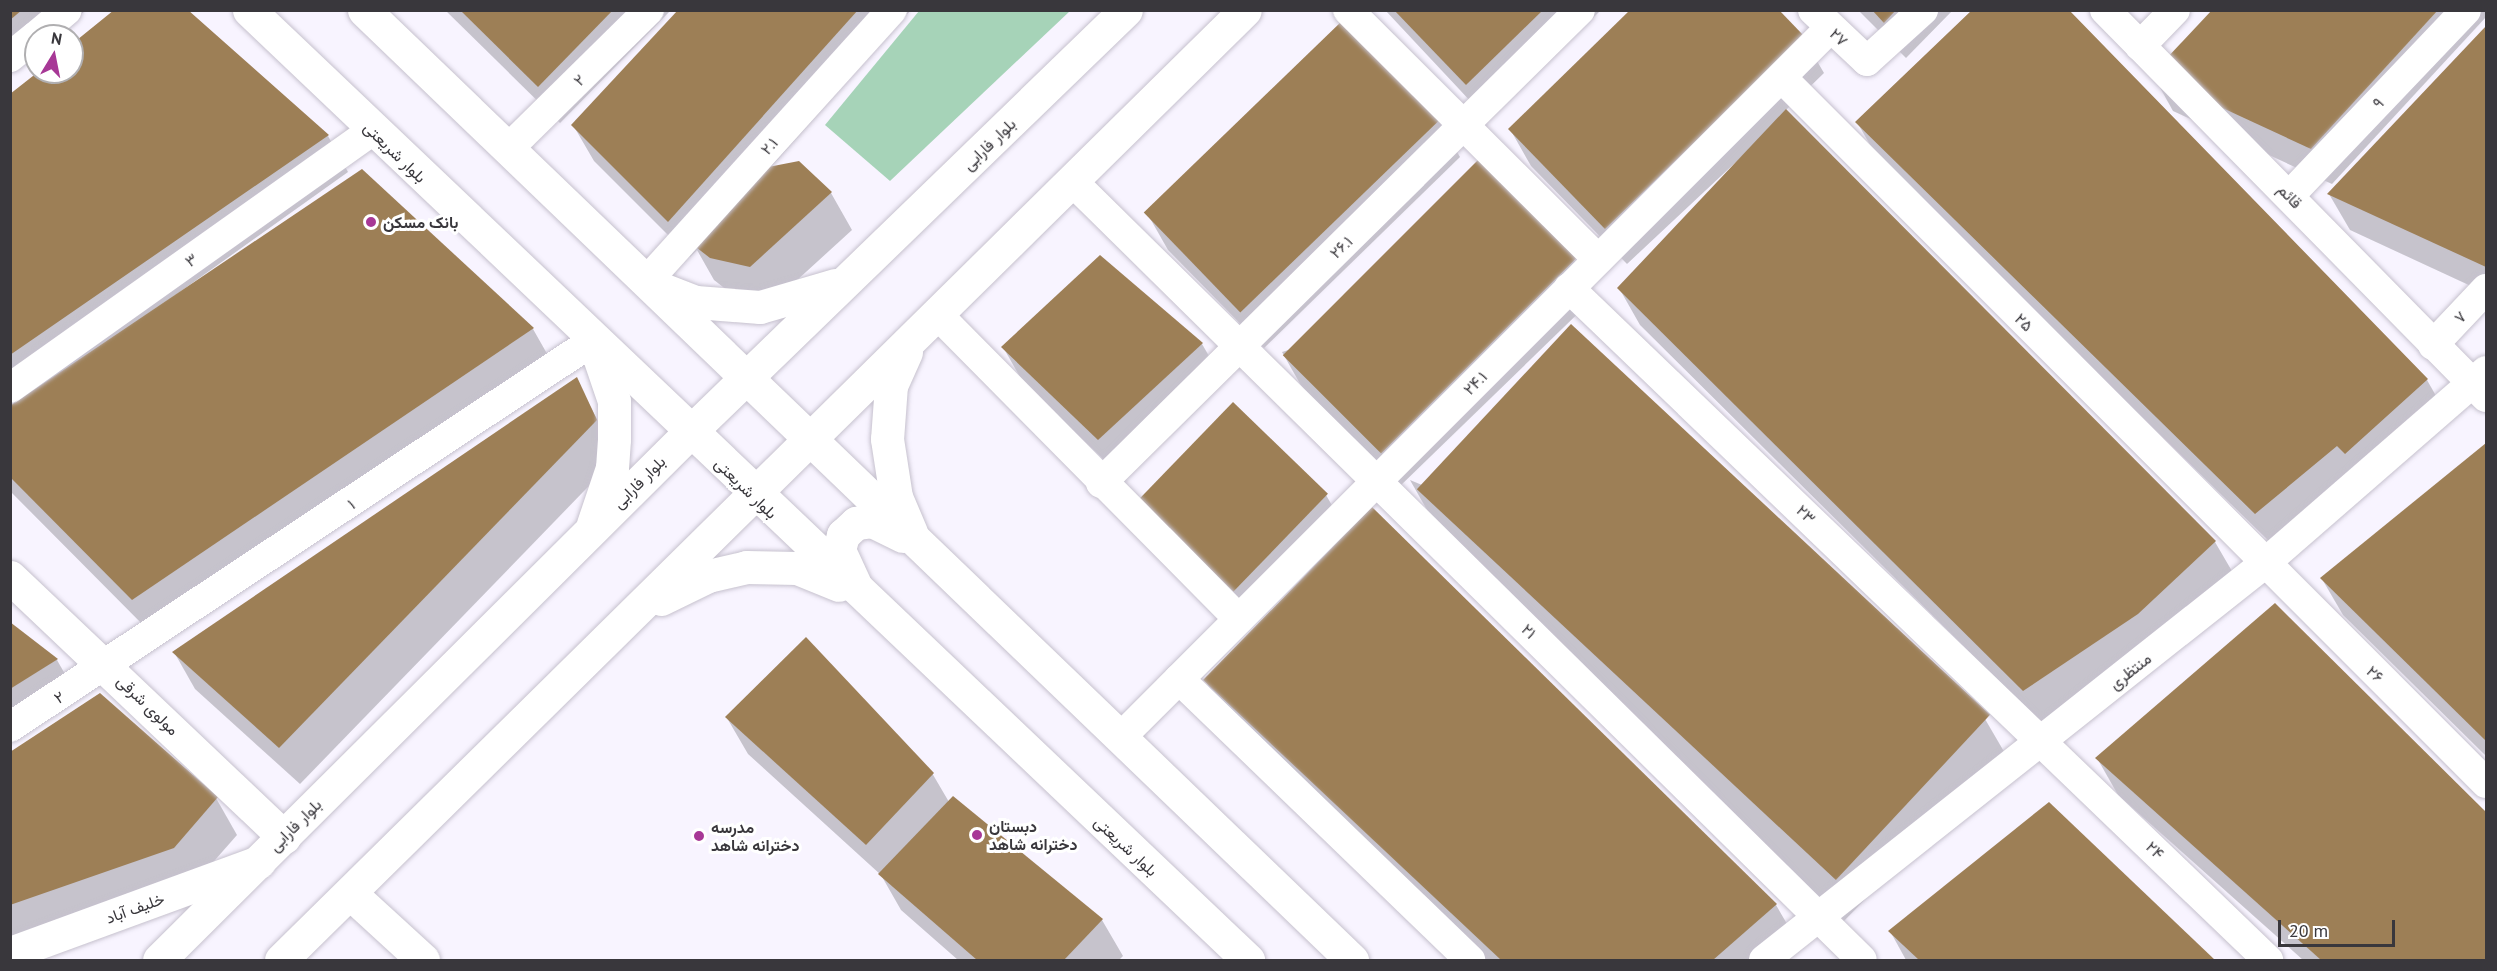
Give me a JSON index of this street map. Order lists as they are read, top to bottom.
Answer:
{
  "streets": {
    "main road": [
      "بلوار فارابی",
      "بلوار شریعتی",
      "مولوی شرقی",
      "خلیف آباد"
    ],
    "street": [
      "۲۷",
      "۲",
      "۹",
      "۲.۱",
      "قائم",
      "۲۶.۱",
      "۳",
      "۷",
      "۲۵",
      "۲۴.۱",
      "۱",
      "۲۳",
      "۲۱",
      "منتظری",
      "۲۶",
      "۲۴"
    ]
  },
  "crossings": [
    ["۲۷", "۲۴.۱"],
    ["۲", "۱"],
    ["۲", "مولوی شرقی"],
    ["۹", "قائم"],
    ["بلوار فارابی", "بلوار شریعتی"],
    ["بلوار فارابی", "مولوی شرقی"],
    ["بلوار فارابی", "خلیف آباد"],
    ["بلوار شریعتی", "۳"],
    ["بلوار شریعتی", "۱"],
    ["قائم", "۷"],
    ["قائم", "منتظری"],
    ["۲۶.۱", "۲۱"],
    ["۲۵", "۲۴.۱"],
    ["۲۵", "منتظری"],
    ["۲۵", "۲۶"],
    ["۲۴.۱", "۲۳"],
    ["۲۴.۱", "۲۱"],
    ["۱", "مولوی شرقی"],
    ["۲۳", "منتظری"],
    ["۲۳", "۲۴"],
    ["۲۱", "منتظری"],
    ["منتظری", "۲۶"],
    ["منتظری", "۲۴"]
  ],
  "places": ["بانک مسکن", "دبستان دخترانه شاهد", "مدرسه دخترانه شاهد"],
  "scale_bar": "20 m",
  "north": "top"
}
